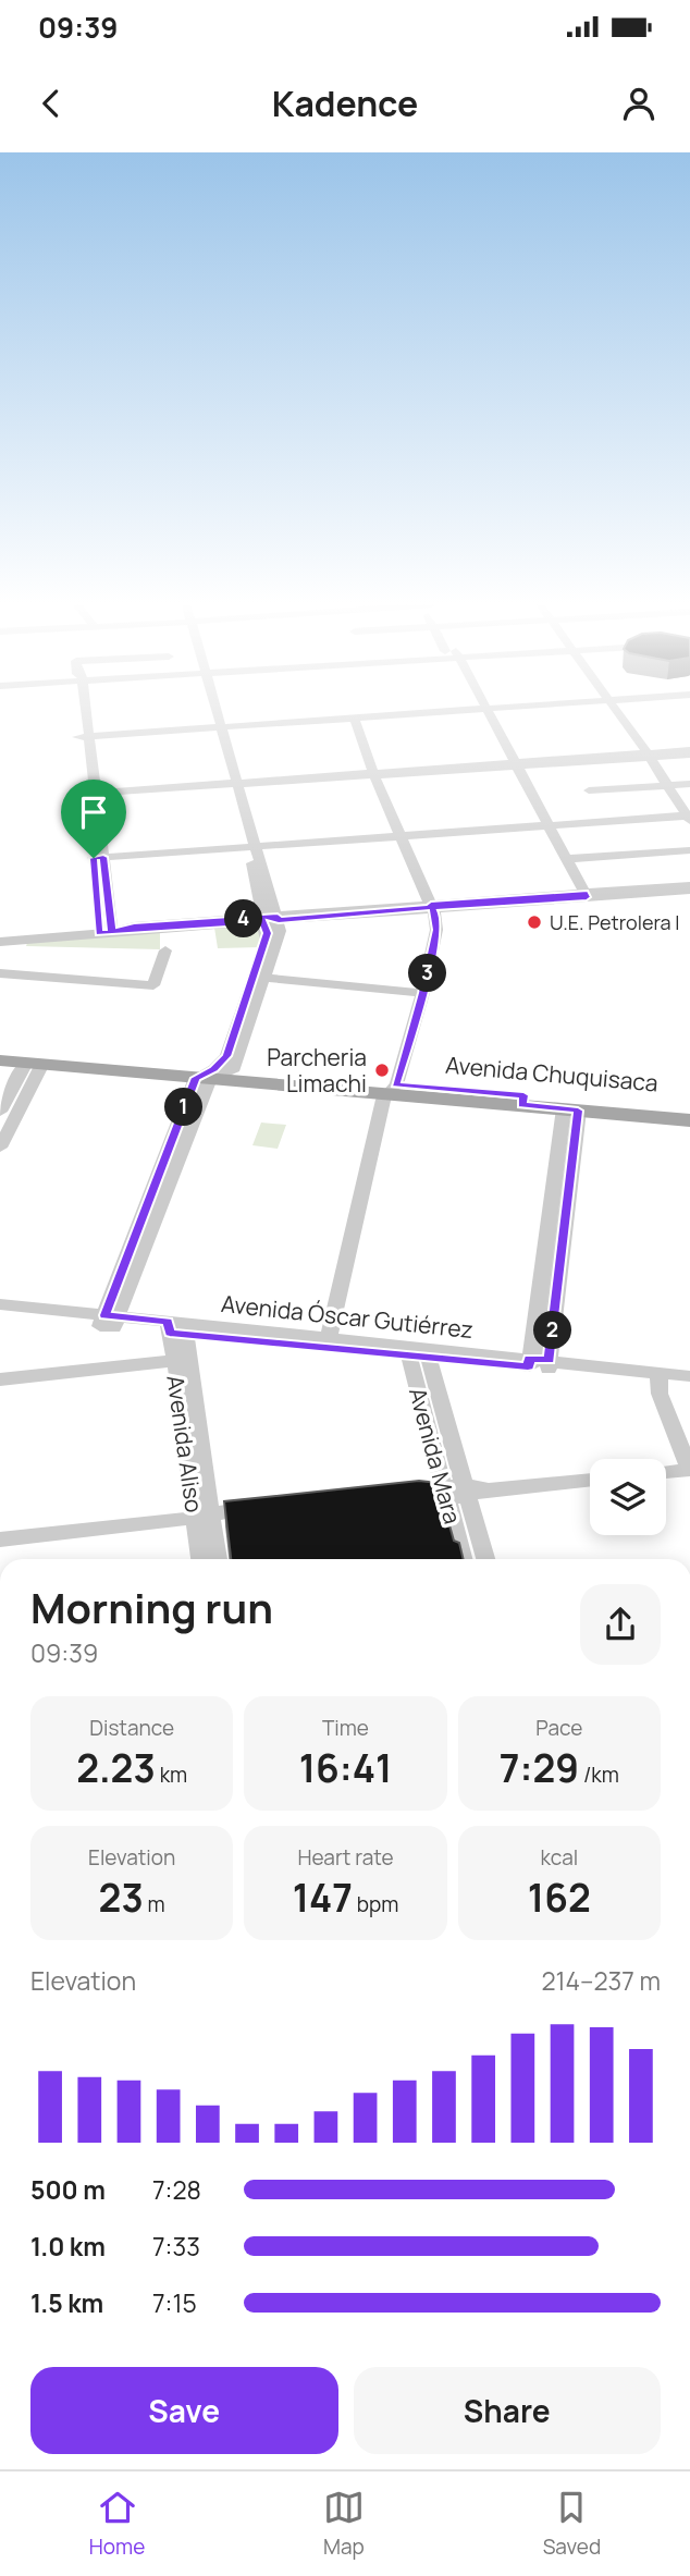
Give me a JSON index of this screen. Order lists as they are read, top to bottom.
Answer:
{
  "streets": {
    "main road": ["Avenida Chuquisaca"],
    "street": ["Avenida Óscar Gutiérrez", "Avenida Aliso", "Avenida Mara"]
  },
  "crossings": [
    ["Avenida Óscar Gutiérrez", "Avenida Aliso"],
    ["Avenida Óscar Gutiérrez", "Avenida Mara"]
  ],
  "places": ["U.E. Petrolera I", "Parcheria Limachi"],
  "page": {
    "status": "09:39",
    "header": "Kadence",
    "pins": [
      "4",
      "3",
      "1",
      "2"
    ],
    "heading": ["Morning run", "09:39"],
    "stats": [
      ["Distance", "2.23 km"],
      ["Time", "16:41"],
      ["Pace", "7:29 /km"],
      ["Elevation", "23 m"],
      ["Heart rate", "147 bpm"],
      ["kcal", "162"]
    ],
    "chart": ["Elevation", "214–237 m"],
    "list": [
      {
        "name": "500 m",
        "note": "7:28"
      },
      {
        "name": "1.0 km",
        "note": "7:33"
      },
      {
        "name": "1.5 km",
        "note": "7:15"
      }
    ],
    "buttons": ["Save", "Share"],
    "tabs": ["Home", "Map", "Saved"]
  }
}
